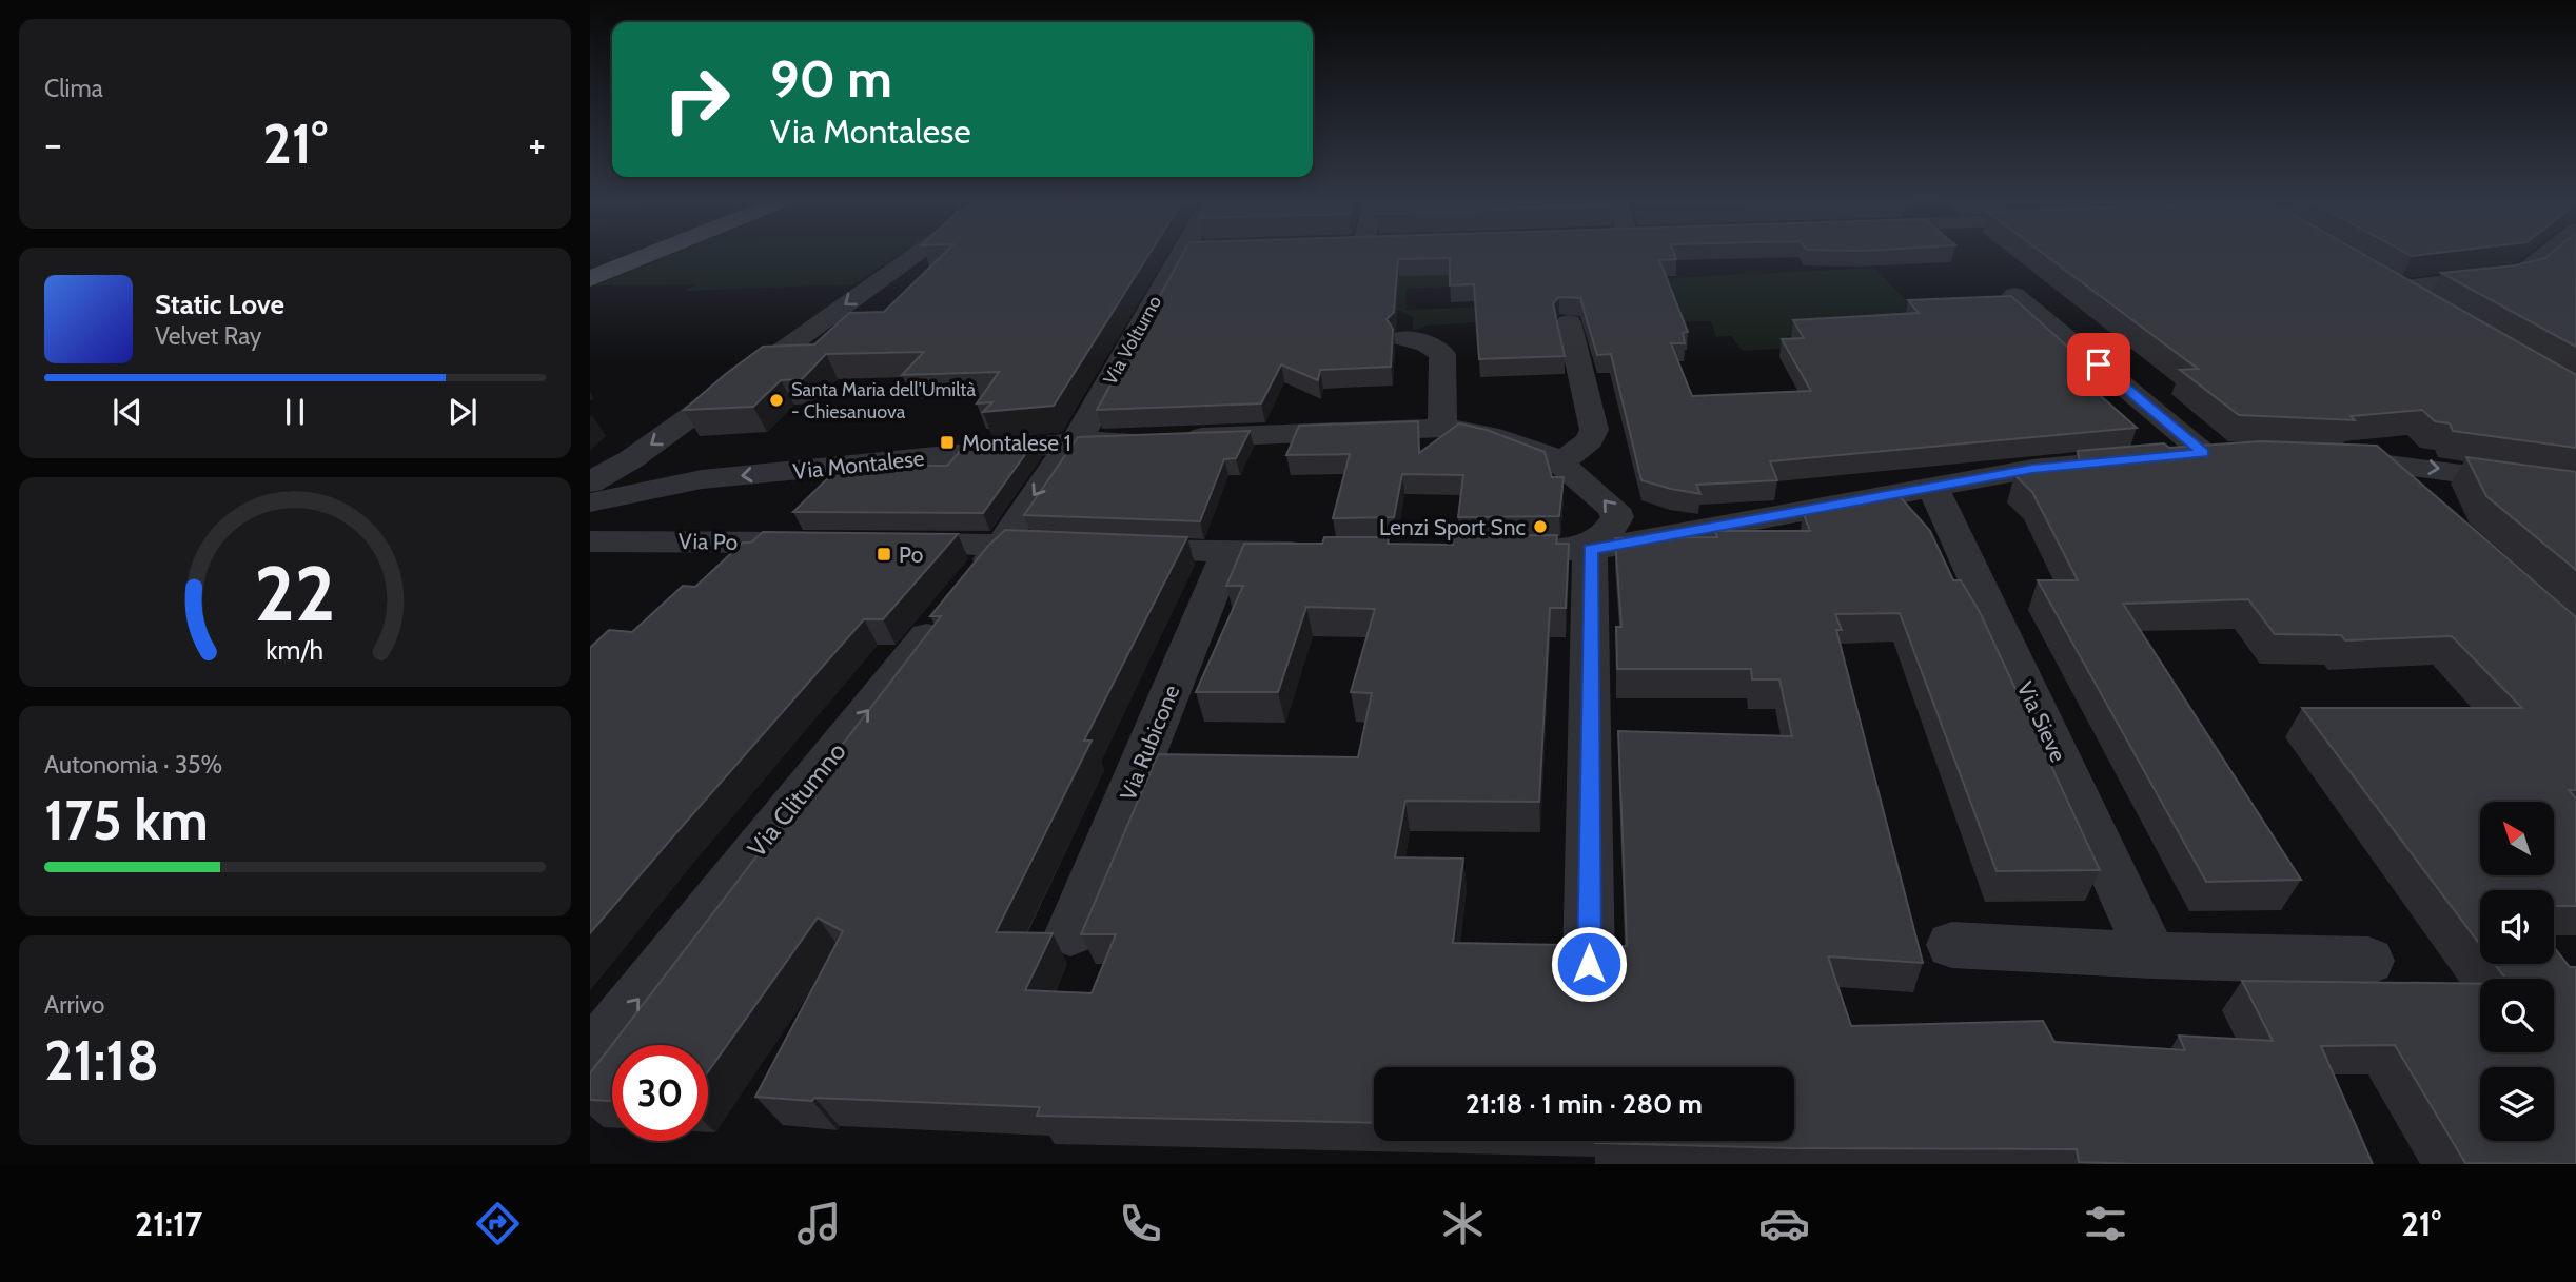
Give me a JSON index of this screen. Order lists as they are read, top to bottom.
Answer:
{
  "streets": {
    "street": [
      "Via Volturno",
      "Via Montalese",
      "Via Po",
      "Via Sieve",
      "Via Rubicone",
      "Via Clitumno"
    ]
  },
  "crossings": [
    ["Via Volturno", "Via Montalese"],
    ["Via Volturno", "Via Clitumno"]
  ],
  "one_way": ["Via Clitumno"],
  "places": {
    "other": ["Santa Maria dell'Umiltà - Chiesanuova", "Lenzi Sport Snc"],
    "transit": ["Montalese 1", "Po"]
  },
  "north": "top left",
  "page": {
    "tile": [
      "Clima",
      ["Autonomia · 35%", "175 km"],
      ["Arrivo", "21:18"]
    ],
    "turn": ["90 m", "Via Montalese"],
    "heat": ["−", "21°", "+"],
    "song": ["Static Love", "Velvet Ray"],
    "limit": "30",
    "trip": "21:18 · 1 min · 280 m",
    "tabs": ["21:17", "21°"],
    "gauge": ["22", "km/h"]
  }
}
